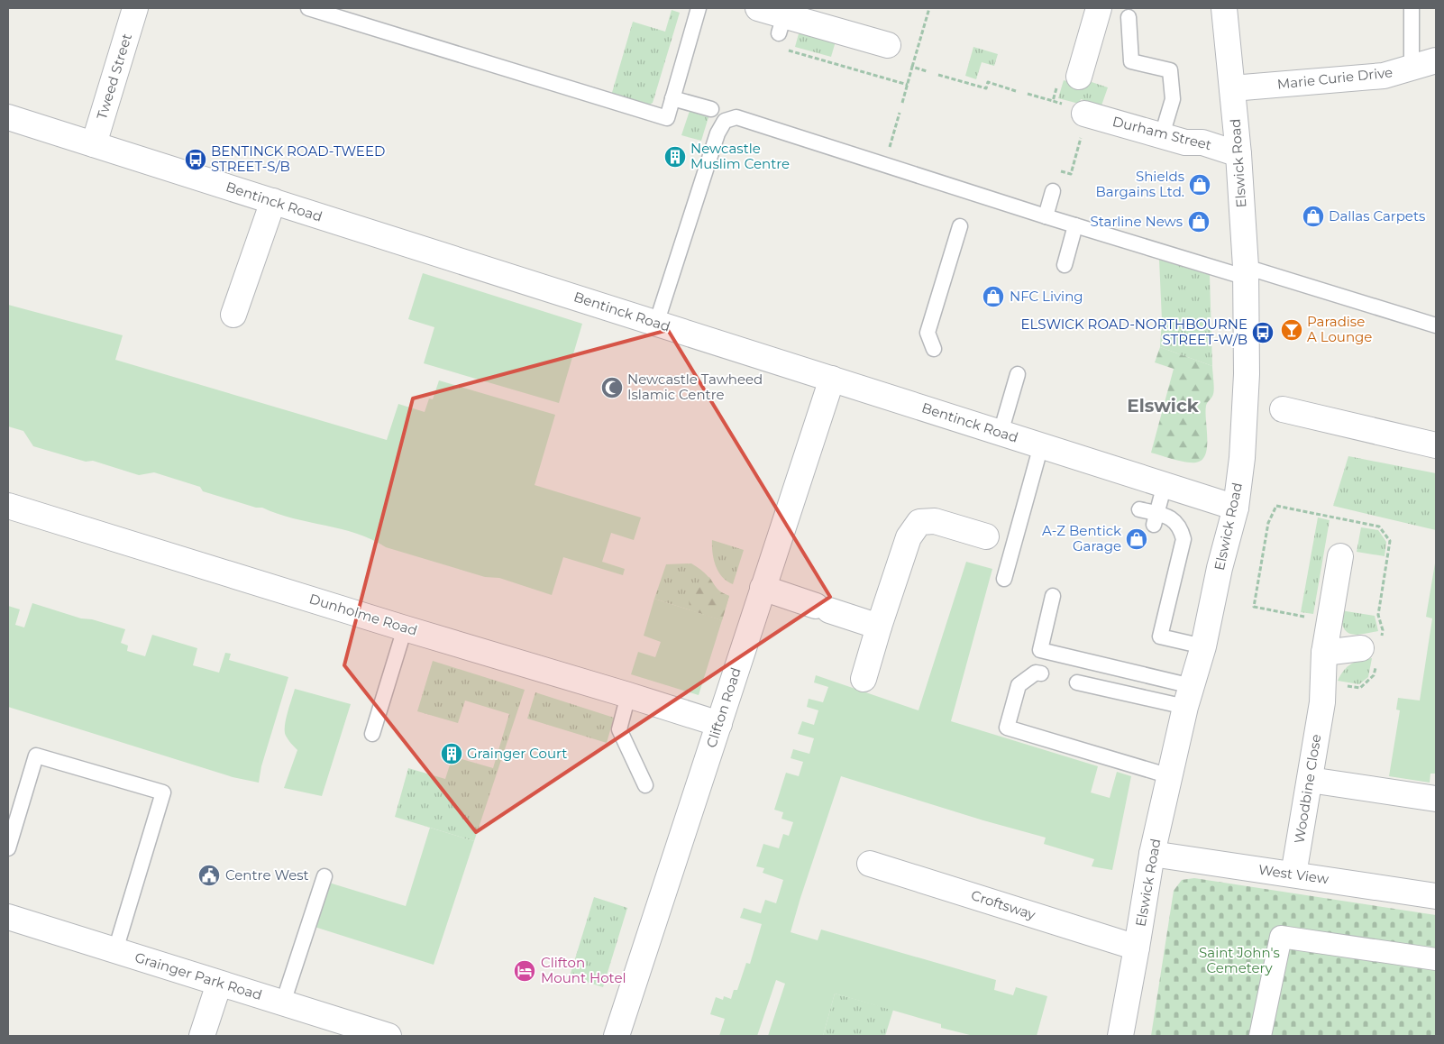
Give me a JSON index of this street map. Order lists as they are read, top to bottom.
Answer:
{
  "streets": {
    "street": [
      "Tweed Street",
      "Marie Curie Drive",
      "Durham Street",
      "Elswick Road",
      "Bentinck Road",
      "Dunholme Road",
      "Clifton Road",
      "Woodbine Close",
      "West View",
      "Croftsway",
      "Grainger Park Road"
    ]
  },
  "crossings": [
    ["Tweed Street", "Bentinck Road"],
    ["Marie Curie Drive", "Elswick Road"],
    ["Durham Street", "Elswick Road"],
    ["Elswick Road", "Bentinck Road"],
    ["Elswick Road", "West View"],
    ["Elswick Road", "Croftsway"],
    ["Bentinck Road", "Clifton Road"],
    ["Dunholme Road", "Clifton Road"],
    ["Woodbine Close", "West View"]
  ],
  "districts": ["Elswick"],
  "parks": ["Saint John's Cemetery"],
  "places": {
    "building": ["Newcastle Muslim Centre", "Grainger Court"],
    "bus stop": ["BENTINCK ROAD-TWEED STREET-S/B", "ELSWICK ROAD-NORTHBOURNE STREET-W/B"],
    "shop": [
      "Shields Bargains Ltd.",
      "Dallas Carpets",
      "Starline News",
      "NFC Living",
      "A-Z Bentick Garage"
    ],
    "bar": ["Paradise A Lounge"],
    "mosque": ["Newcastle Tawheed Islamic Centre"],
    "public building": ["Centre West"],
    "hotel": ["Clifton Mount Hotel"]
  }
}
